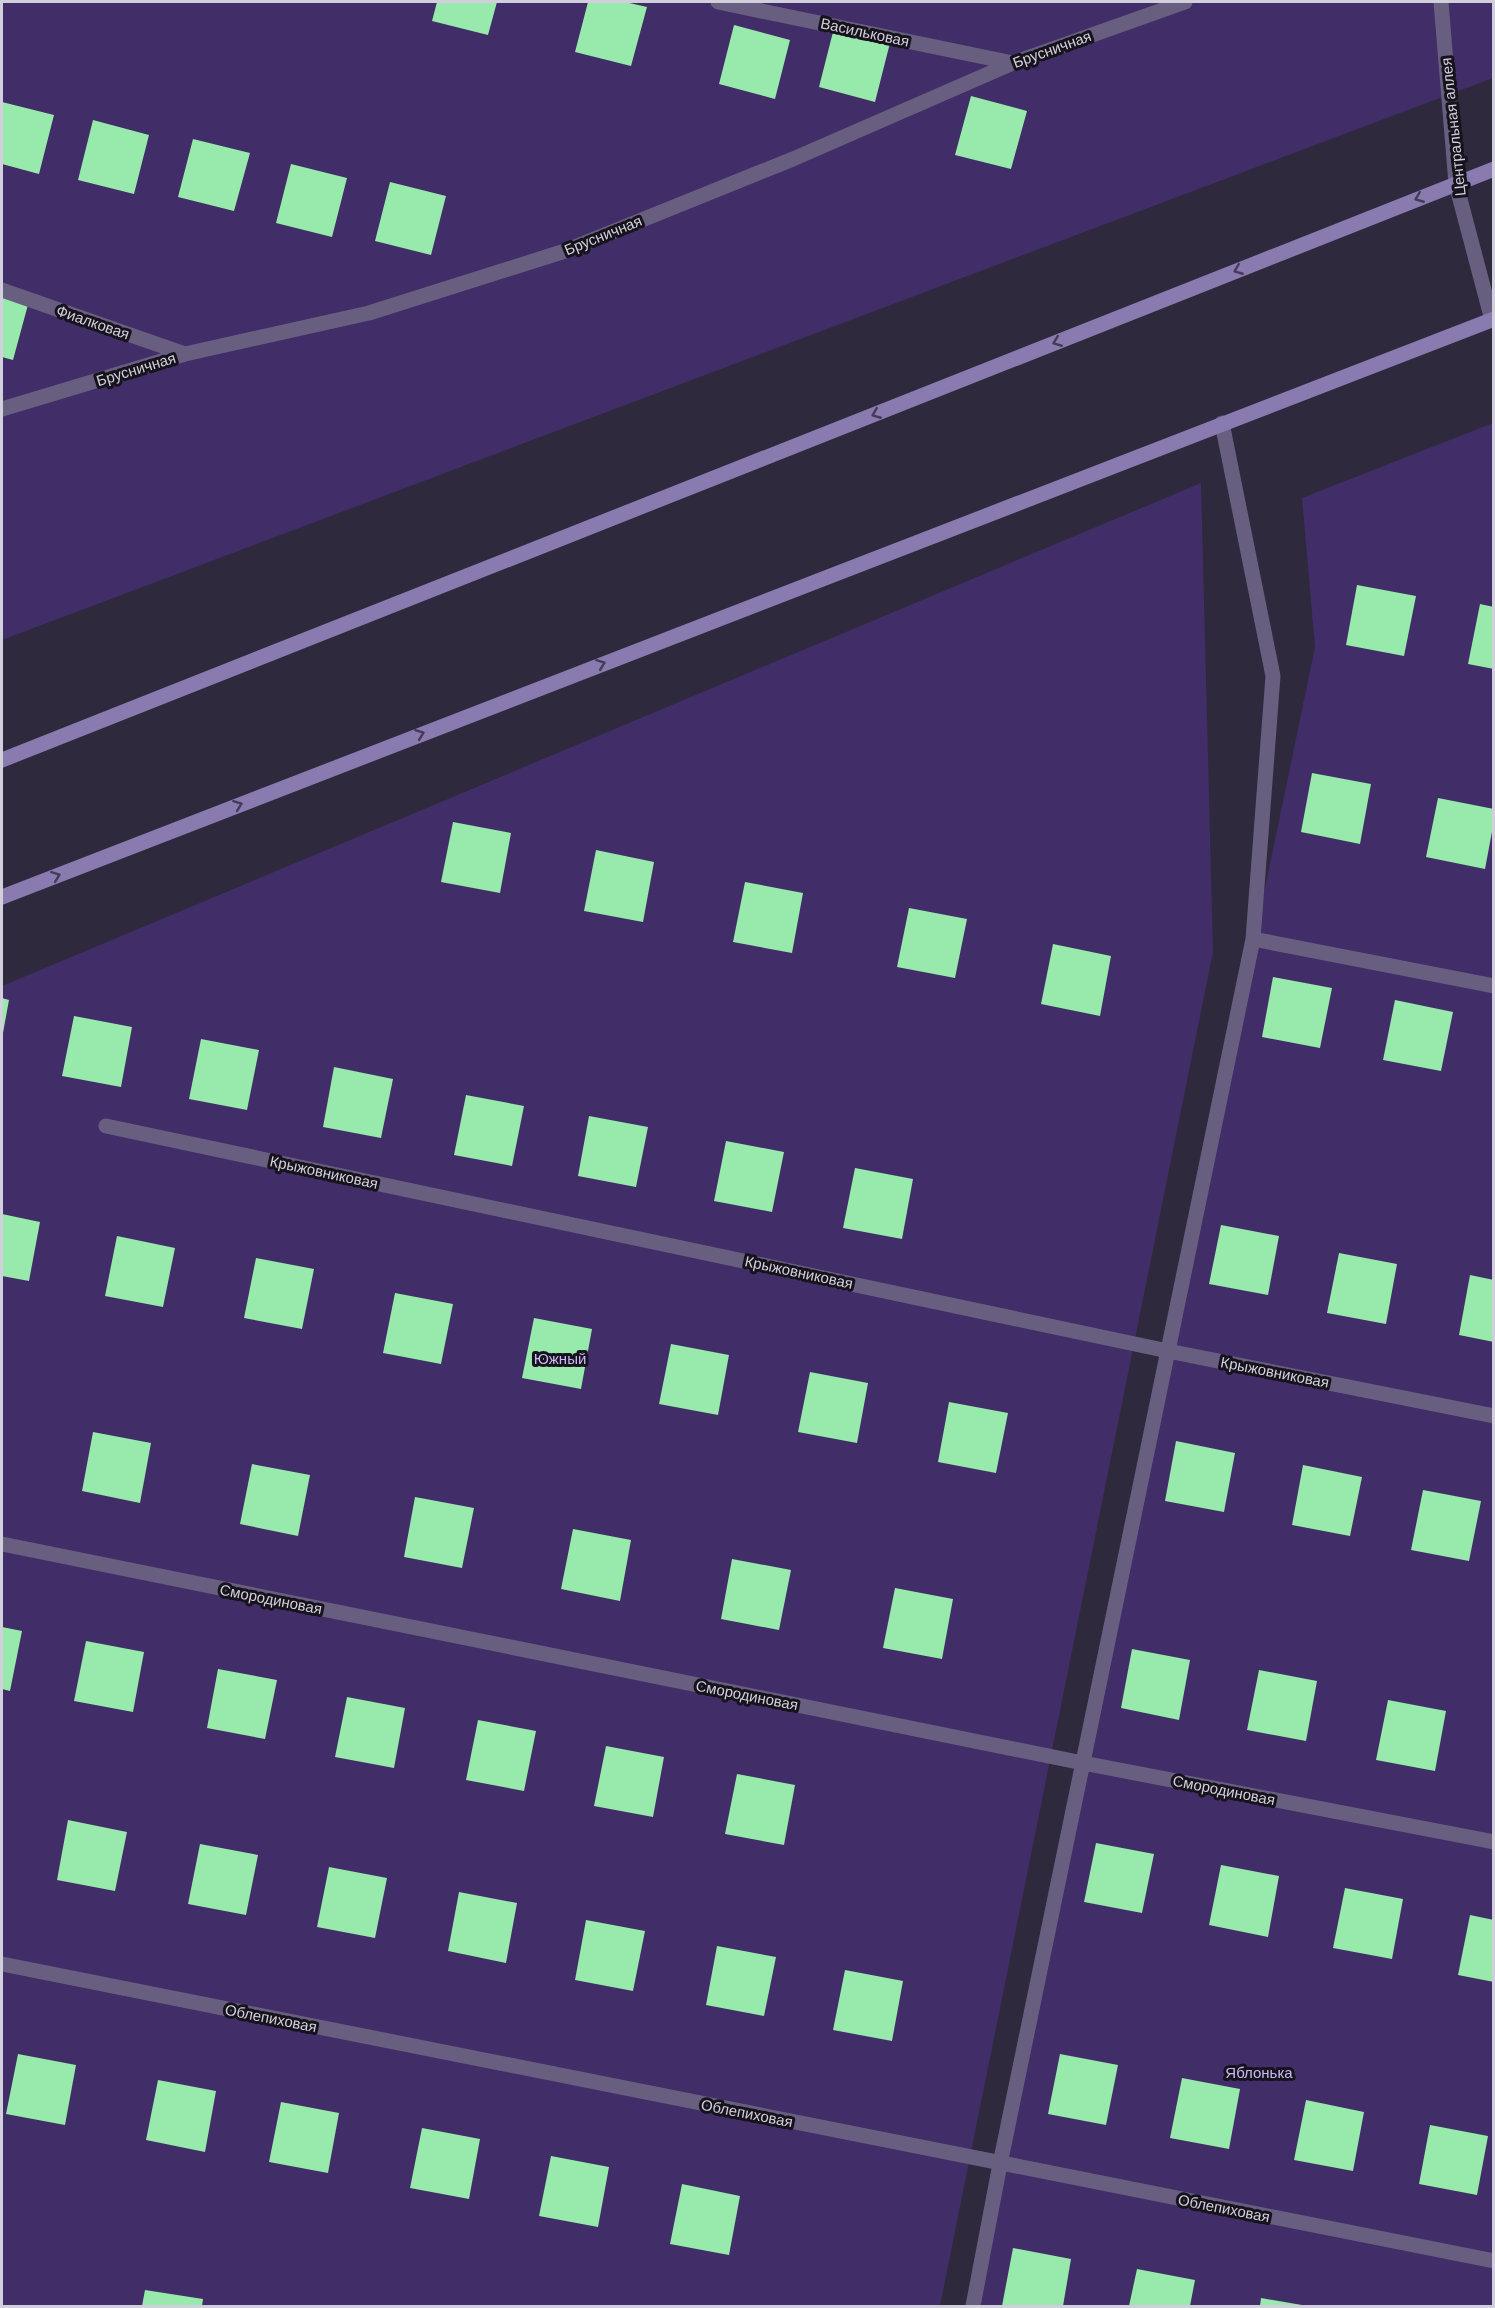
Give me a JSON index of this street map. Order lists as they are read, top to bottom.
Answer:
{
  "streets": {
    "street": [
      "Васильковая",
      "Брусничная",
      "Центральная аллея",
      "Фиалковая",
      "Крыжовниковая",
      "Смородиновая",
      "Облепиховая"
    ]
  },
  "crossings": [
    ["Васильковая", "Брусничная"],
    ["Брусничная", "Фиалковая"]
  ],
  "parks": ["Южный", "Яблонька"]
}
